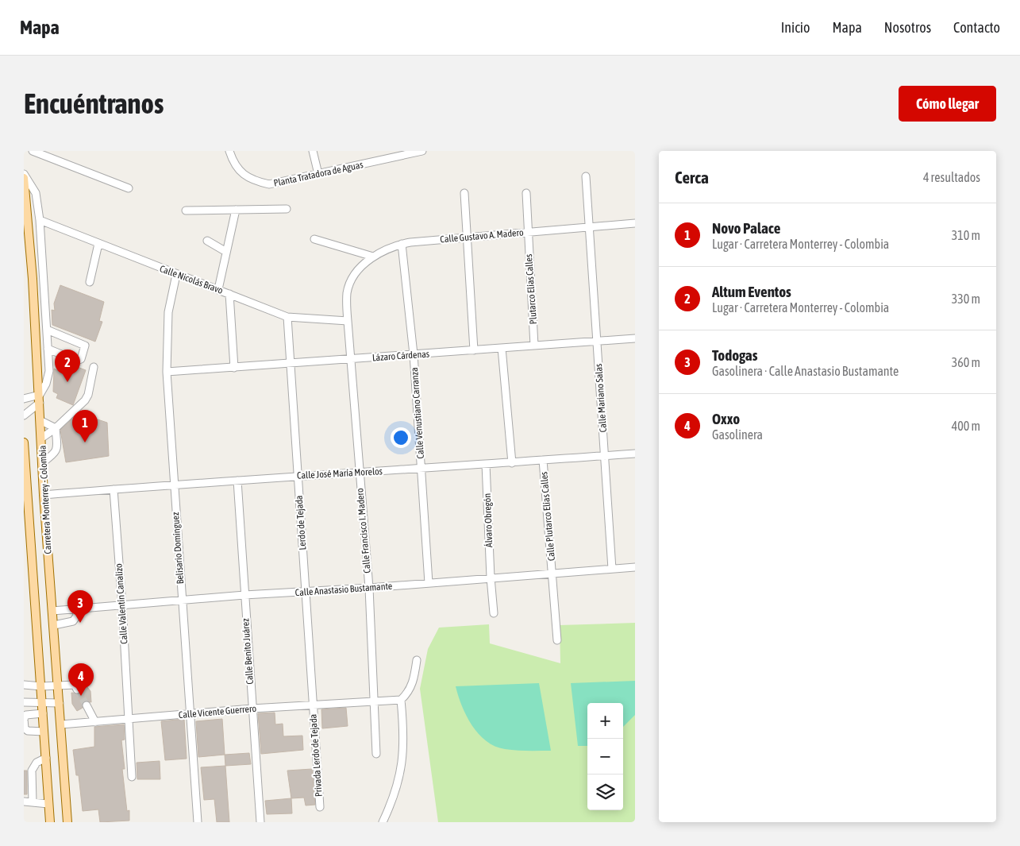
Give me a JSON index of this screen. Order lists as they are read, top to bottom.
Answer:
{
  "streets": {
    "main road": ["Carretera Monterrey - Colombia"],
    "street": [
      "Planta Tratadora de Aguas",
      "Calle Gustavo A. Madero",
      "Calle Nicolás Bravo",
      "Plutarco Elías Calles",
      "Lázaro Cárdenas",
      "Calle Mariano Salas",
      "Calle Venustiano Carranza",
      "Calle José María Morelos",
      "Calle Plutarco Elías Calles",
      "Álvaro Obregón",
      "Lerdo de Tejada",
      "Calle Francisco I. Madero",
      "Belisario Domínguez",
      "Calle Anastasio Bustamante",
      "Calle Valentín Canalizo",
      "Calle Benito Juárez",
      "Calle Vicente Guerrero",
      "Privada Lerdo de Tejada"
    ]
  },
  "crossings": [
    ["Calle Gustavo A. Madero", "Plutarco Elías Calles"],
    ["Calle Gustavo A. Madero", "Calle Mariano Salas"],
    ["Calle Gustavo A. Madero", "Calle Venustiano Carranza"],
    ["Calle Gustavo A. Madero", "Calle Francisco I. Madero"],
    ["Calle Nicolás Bravo", "Lerdo de Tejada"],
    ["Calle Nicolás Bravo", "Calle Francisco I. Madero"],
    ["Calle Nicolás Bravo", "Belisario Domínguez"],
    ["Plutarco Elías Calles", "Lázaro Cárdenas"],
    ["Lázaro Cárdenas", "Calle Mariano Salas"],
    ["Lázaro Cárdenas", "Calle Venustiano Carranza"],
    ["Lázaro Cárdenas", "Lerdo de Tejada"],
    ["Lázaro Cárdenas", "Calle Francisco I. Madero"],
    ["Lázaro Cárdenas", "Belisario Domínguez"],
    ["Calle Mariano Salas", "Calle José María Morelos"],
    ["Calle Mariano Salas", "Calle Anastasio Bustamante"],
    ["Calle Venustiano Carranza", "Calle José María Morelos"],
    ["Calle Venustiano Carranza", "Calle Anastasio Bustamante"],
    ["Calle José María Morelos", "Carretera Monterrey - Colombia"],
    ["Calle José María Morelos", "Calle Plutarco Elías Calles"],
    ["Calle José María Morelos", "Álvaro Obregón"],
    ["Calle José María Morelos", "Lerdo de Tejada"],
    ["Calle José María Morelos", "Calle Francisco I. Madero"],
    ["Calle José María Morelos", "Belisario Domínguez"],
    ["Calle José María Morelos", "Calle Valentín Canalizo"],
    ["Calle José María Morelos", "Calle Benito Juárez"],
    ["Carretera Monterrey - Colombia", "Calle Anastasio Bustamante"],
    ["Carretera Monterrey - Colombia", "Calle Vicente Guerrero"],
    ["Calle Plutarco Elías Calles", "Calle Anastasio Bustamante"],
    ["Álvaro Obregón", "Calle Anastasio Bustamante"],
    ["Lerdo de Tejada", "Calle Anastasio Bustamante"],
    ["Lerdo de Tejada", "Calle Vicente Guerrero"],
    ["Lerdo de Tejada", "Privada Lerdo de Tejada"],
    ["Calle Francisco I. Madero", "Calle Anastasio Bustamante"],
    ["Calle Francisco I. Madero", "Calle Vicente Guerrero"],
    ["Belisario Domínguez", "Calle Anastasio Bustamante"],
    ["Belisario Domínguez", "Calle Vicente Guerrero"],
    ["Calle Anastasio Bustamante", "Calle Valentín Canalizo"],
    ["Calle Anastasio Bustamante", "Calle Benito Juárez"],
    ["Calle Valentín Canalizo", "Calle Vicente Guerrero"],
    ["Calle Benito Juárez", "Calle Vicente Guerrero"],
    ["Calle Vicente Guerrero", "Privada Lerdo de Tejada"]
  ],
  "page": {
    "header": "Mapa",
    "nav": [
      "Inicio",
      "Mapa",
      "Nosotros",
      "Contacto"
    ],
    "buttons": "Cómo llegar",
    "title": "Encuéntranos",
    "heading": ["Cerca", "4 resultados"],
    "list": [
      {
        "mark": "1",
        "name": "Novo Palace",
        "note": "Lugar · Carretera Monterrey - Colombia",
        "value": "310 m"
      },
      {
        "mark": "2",
        "name": "Altum Eventos",
        "note": "Lugar · Carretera Monterrey - Colombia",
        "value": "330 m"
      },
      {
        "mark": "3",
        "name": "Todogas",
        "note": "Gasolinera · Calle Anastasio Bustamante",
        "value": "360 m"
      },
      {
        "mark": "4",
        "name": "Oxxo",
        "note": "Gasolinera",
        "value": "400 m"
      }
    ],
    "pins": [
      "2",
      "1",
      "3",
      "4"
    ],
    "map_buttons": ["+", "−"]
  }
}
